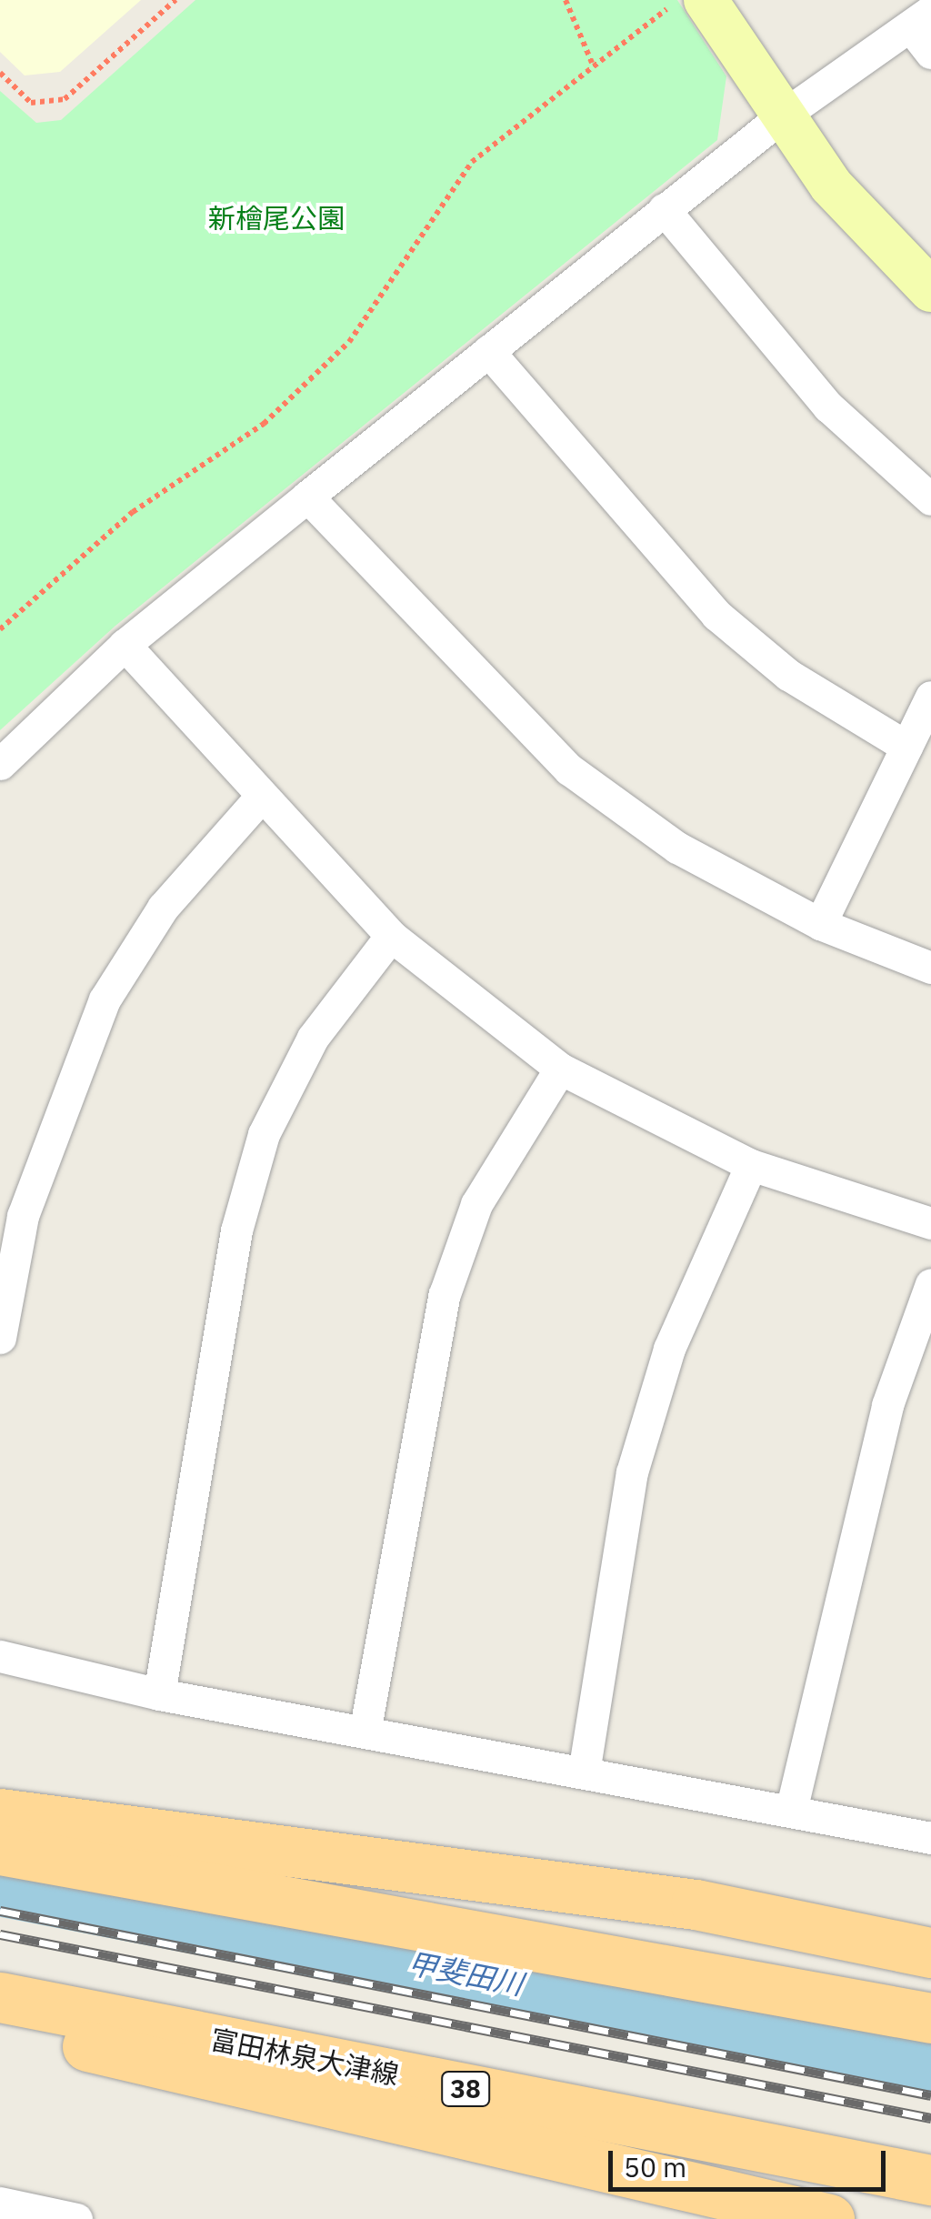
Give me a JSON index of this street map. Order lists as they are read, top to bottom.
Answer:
{
  "streets": {
    "main road": ["富田林泉大津線", "38"]
  },
  "water": ["甲斐田川"],
  "parks": ["新檜尾公園"],
  "scale_bar": "50 m"
}
